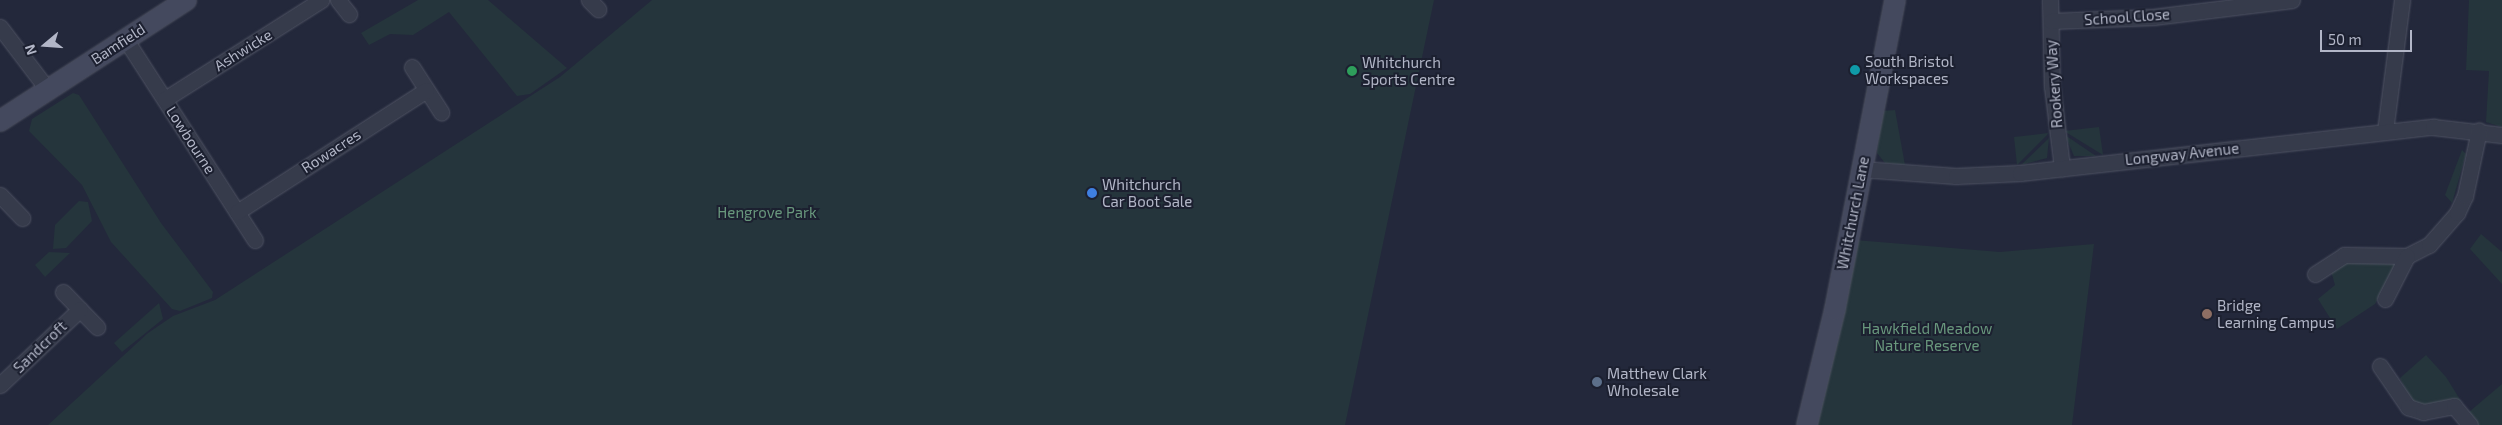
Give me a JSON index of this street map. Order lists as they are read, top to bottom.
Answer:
{
  "streets": {
    "street": [
      "School Close",
      "Bamfield",
      "Ashwicke",
      "Rookery Way",
      "Lowbourne",
      "Rowacres",
      "Longway Avenue",
      "Whitchurch Lane",
      "Sandcroft"
    ]
  },
  "crossings": [
    ["School Close", "Rookery Way"],
    ["Bamfield", "Lowbourne"],
    ["Ashwicke", "Lowbourne"],
    ["Rookery Way", "Longway Avenue"],
    ["Lowbourne", "Rowacres"],
    ["Longway Avenue", "Whitchurch Lane"]
  ],
  "parks": ["Hengrove Park", "Hawkfield Meadow Nature Reserve"],
  "places": [
    "South Bristol Workspaces",
    "Whitchurch Sports Centre",
    "Whitchurch Car Boot Sale",
    "Bridge Learning Campus",
    "Matthew Clark Wholesale"
  ],
  "scale_bar": "50 m",
  "north": "left"
}
